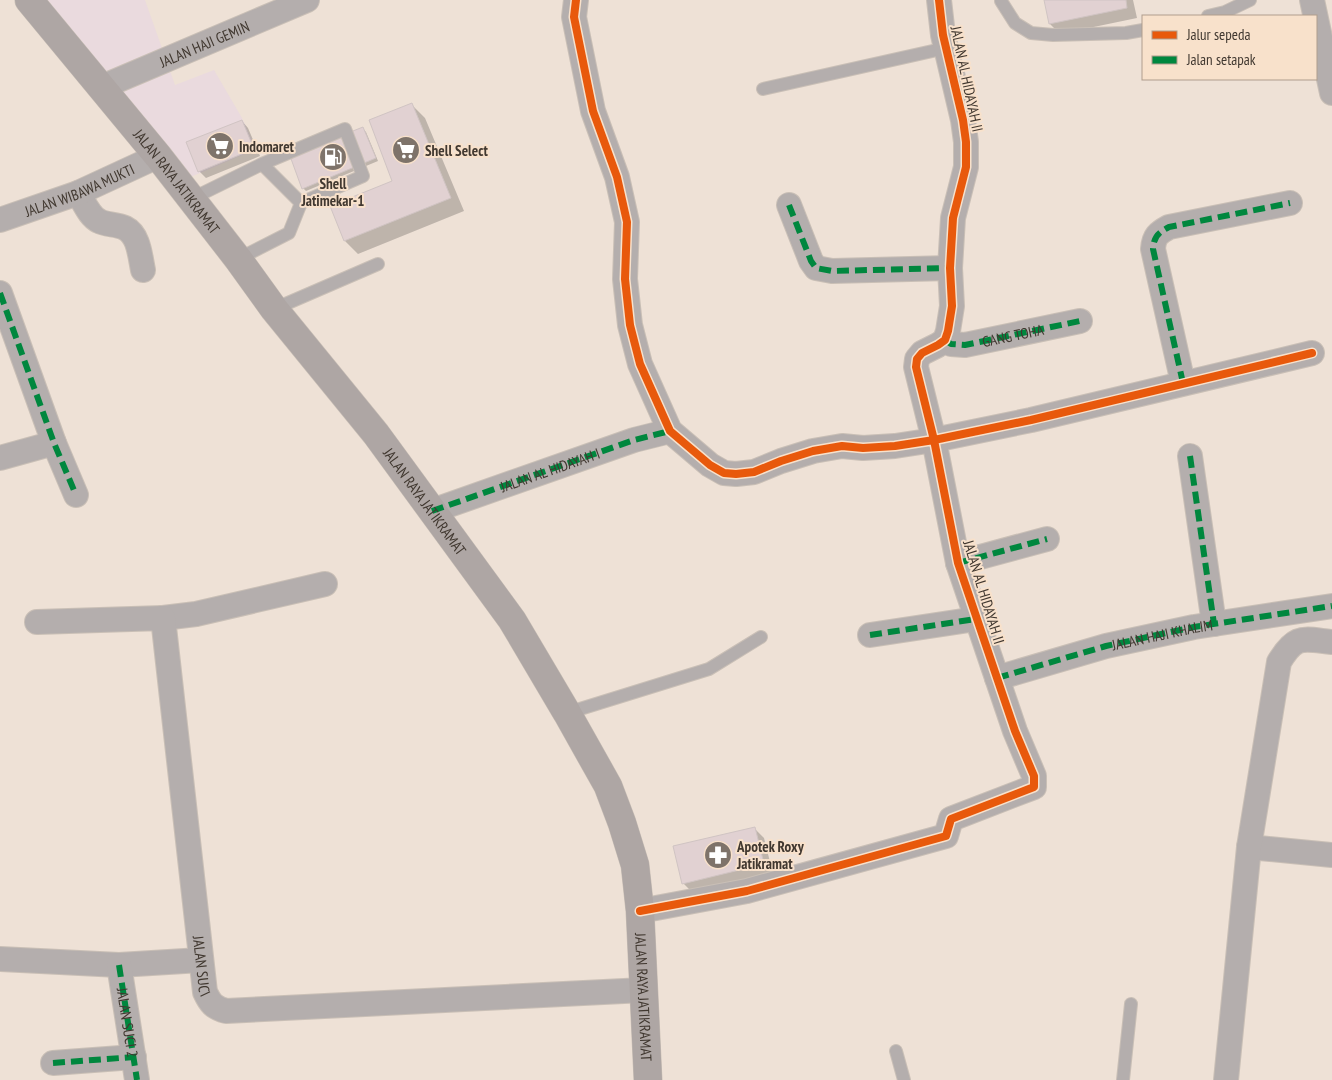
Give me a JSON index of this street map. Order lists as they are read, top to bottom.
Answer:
{
  "streets": {
    "main road": ["JALAN RAYA JATIKRAMAT"],
    "street": [
      "JALAN HAJI GEMIN",
      "JALAN AL HIDAYAH II",
      "JALAN WIBAWA MUKTI",
      "GANG TOHA",
      "JALAN AL HIDAYAH I",
      "JALAN HAJI KHALIM",
      "JALAN SUCI",
      "JALAN SUCI 2"
    ]
  },
  "crossings": [
    ["JALAN HAJI GEMIN", "JALAN RAYA JATIKRAMAT"],
    ["JALAN AL HIDAYAH II", "JALAN RAYA JATIKRAMAT"],
    ["JALAN AL HIDAYAH II", "GANG TOHA"],
    ["JALAN AL HIDAYAH II", "JALAN HAJI KHALIM"],
    ["JALAN RAYA JATIKRAMAT", "JALAN WIBAWA MUKTI"],
    ["JALAN RAYA JATIKRAMAT", "JALAN AL HIDAYAH I"],
    ["JALAN RAYA JATIKRAMAT", "JALAN SUCI"]
  ],
  "places": {
    "supermarket": ["Indomaret", "Shell Select"],
    "fuel station": ["Shell Jatimekar-1"],
    "pharmacy": ["Apotek Roxy Jatikramat"]
  },
  "legend": ["Jalur sepeda", "Jalan setapak"]
}
